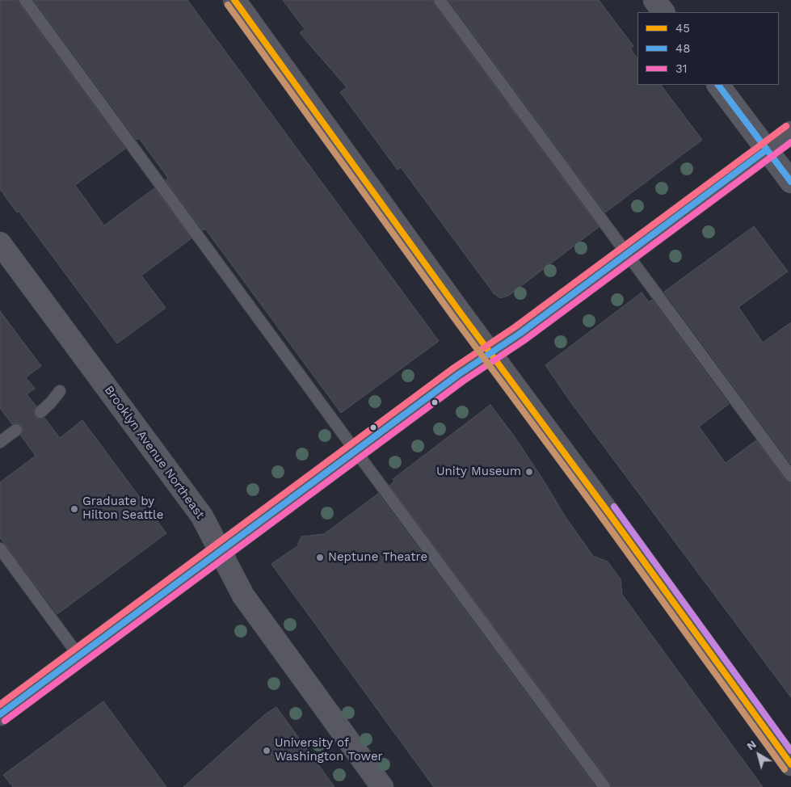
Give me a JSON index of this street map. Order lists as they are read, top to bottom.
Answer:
{
  "streets": {
    "street": ["Brooklyn Avenue Northeast"]
  },
  "places": [
    "Unity Museum",
    "Graduate by Hilton Seattle",
    "Neptune Theatre",
    "University of Washington Tower"
  ],
  "lines": ["transit line 45", "transit line 48", "transit line 31"],
  "legend": ["45", "48", "31"],
  "north": "top left"
}
